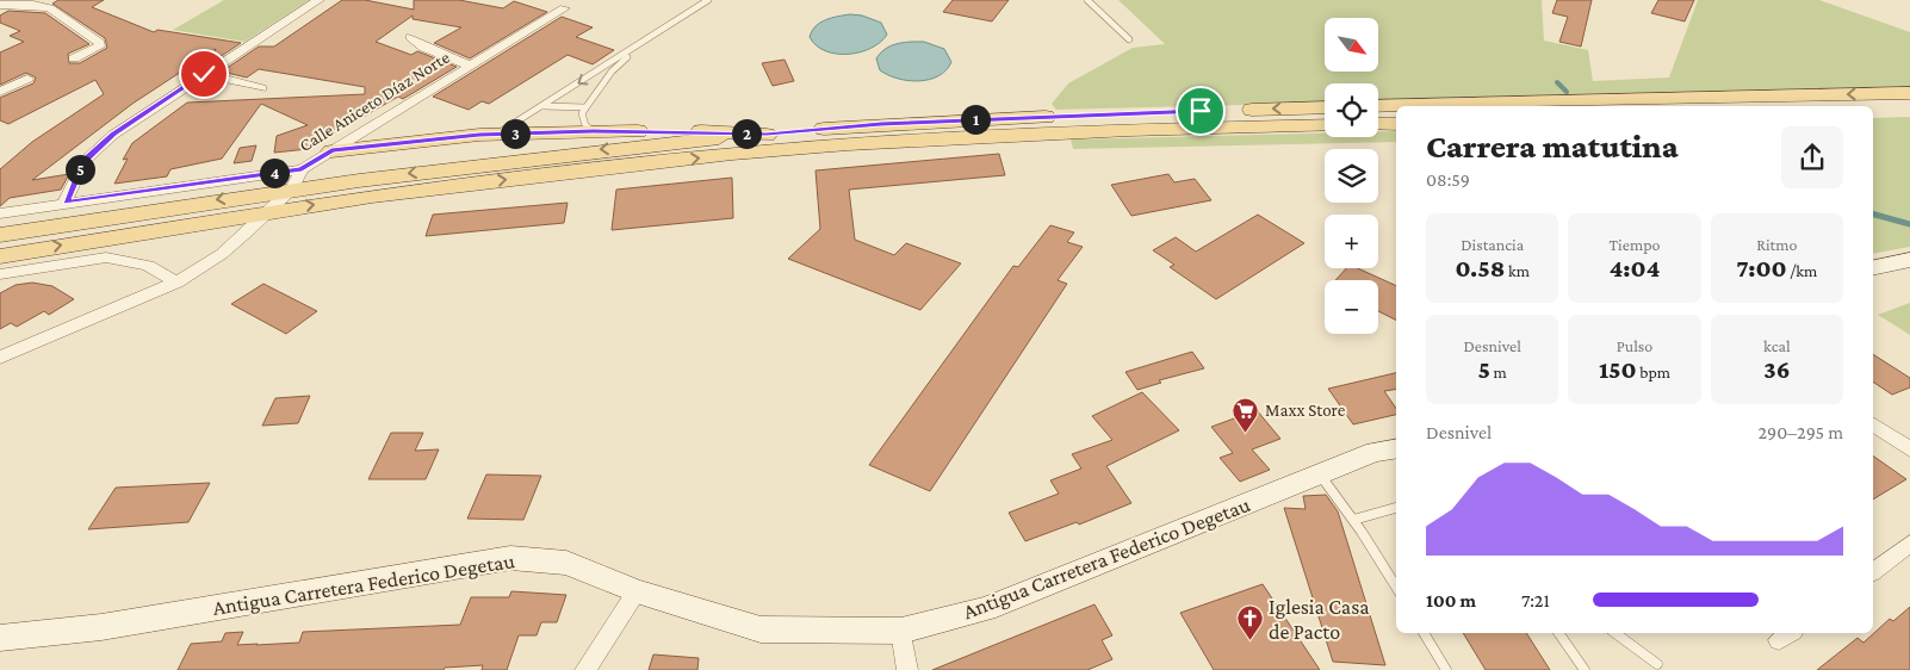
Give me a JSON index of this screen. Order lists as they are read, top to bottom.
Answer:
{
  "streets": {
    "street": ["Calle Aniceto Díaz Norte", "Antigua Carretera Federico Degetau"]
  },
  "places": {
    "supermarket": ["Maxx Store"],
    "church": ["Iglesia Casa de Pacto"]
  },
  "north": "bottom right",
  "page": {
    "map_buttons": ["+", "−"],
    "pins": [
      "1",
      "2",
      "3",
      "5",
      "4"
    ],
    "heading": ["Carrera matutina", "08:59"],
    "stats": [
      ["Distancia", "0.58 km"],
      ["Tiempo", "4:04"],
      ["Ritmo", "7:00 /km"],
      ["Desnivel", "5 m"],
      ["Pulso", "150 bpm"],
      ["kcal", "36"]
    ],
    "chart": ["Desnivel", "290–295 m"],
    "list": [
      {
        "name": "100 m",
        "note": "7:21"
      }
    ]
  }
}
